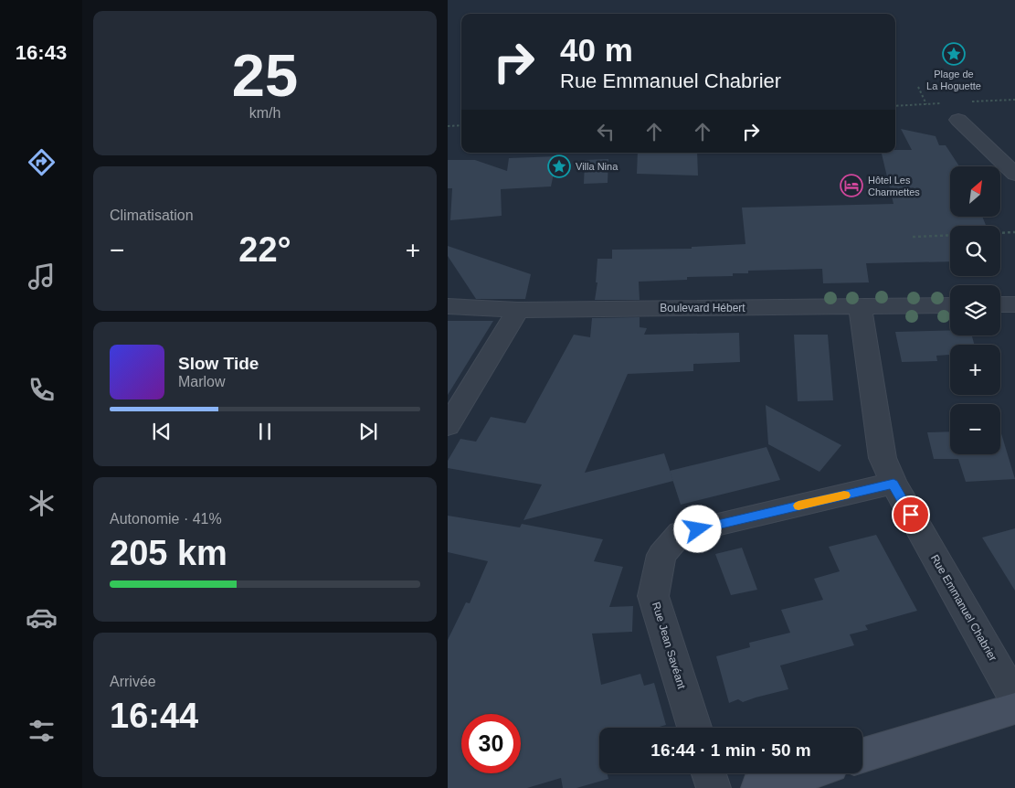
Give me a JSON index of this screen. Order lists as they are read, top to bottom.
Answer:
{
  "streets": {
    "street": ["Boulevard Hébert", "Rue Emmanuel Chabrier", "Rue Jean Savéant"]
  },
  "crossings": [
    ["Boulevard Hébert", "Rue Emmanuel Chabrier"],
    ["Rue Emmanuel Chabrier", "Rue Jean Savéant"]
  ],
  "places": {
    "place": ["Plage de La Hoguette", "Villa Nina"],
    "hotel": ["Hôtel Les Charmettes"]
  },
  "north": "top right",
  "page": {
    "tabs": "16:43",
    "tile": [
      ["25", "km/h"],
      "Climatisation",
      ["Autonomie · 41%", "205 km"],
      ["Arrivée", "16:44"]
    ],
    "turn": ["40 m", "Rue Emmanuel Chabrier"],
    "map_buttons": ["+", "−"],
    "heat": ["−", "22°", "+"],
    "song": ["Slow Tide", "Marlow"],
    "limit": "30",
    "trip": "16:44 · 1 min · 50 m"
  }
}
